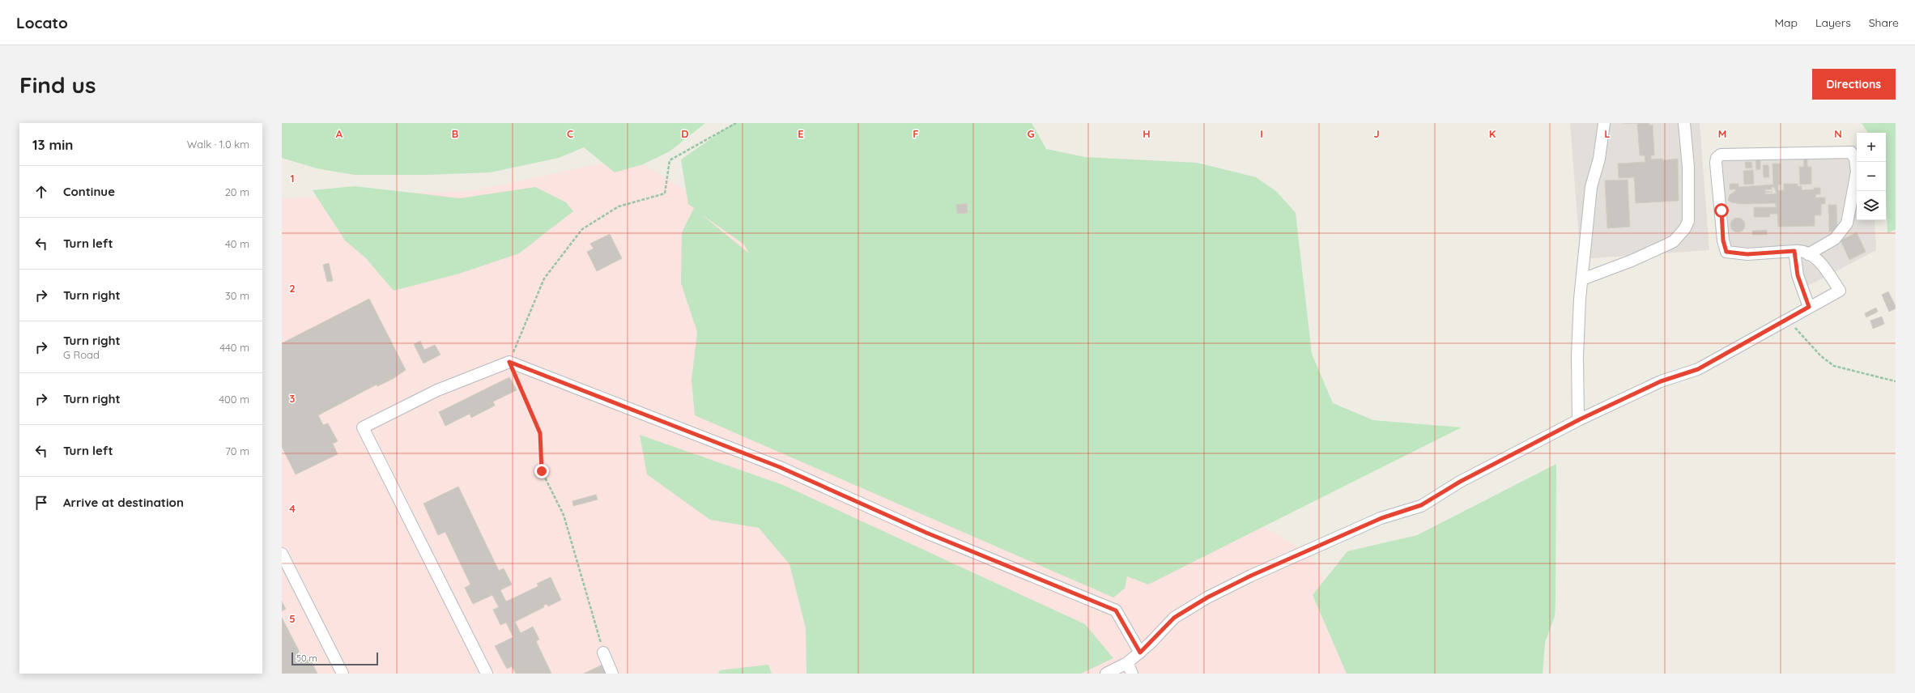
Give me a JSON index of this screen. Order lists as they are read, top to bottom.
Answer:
{
  "scale_bar": "50 m",
  "page": {
    "header": "Locato",
    "nav": ["Map", "Layers", "Share"],
    "buttons": "Directions",
    "title": "Find us",
    "heading": ["13 min", "Walk · 1.0 km"],
    "map_buttons": ["+", "−"],
    "list": [
      ["Continue", "20 m"],
      ["Turn left", "40 m"],
      ["Turn right", "30 m"],
      ["Turn right", "G Road", "440 m"],
      ["Turn right", "400 m"],
      ["Turn left", "70 m"],
      "Arrive at destination"
    ],
    "scale": "50 m"
  },
  "grid": {
    "columns": [
      "A",
      "B",
      "C",
      "D",
      "E",
      "F",
      "G",
      "H",
      "I",
      "J",
      "K",
      "L",
      "M",
      "N"
    ],
    "rows": [
      "1",
      "2",
      "3",
      "4",
      "5"
    ]
  }
}
